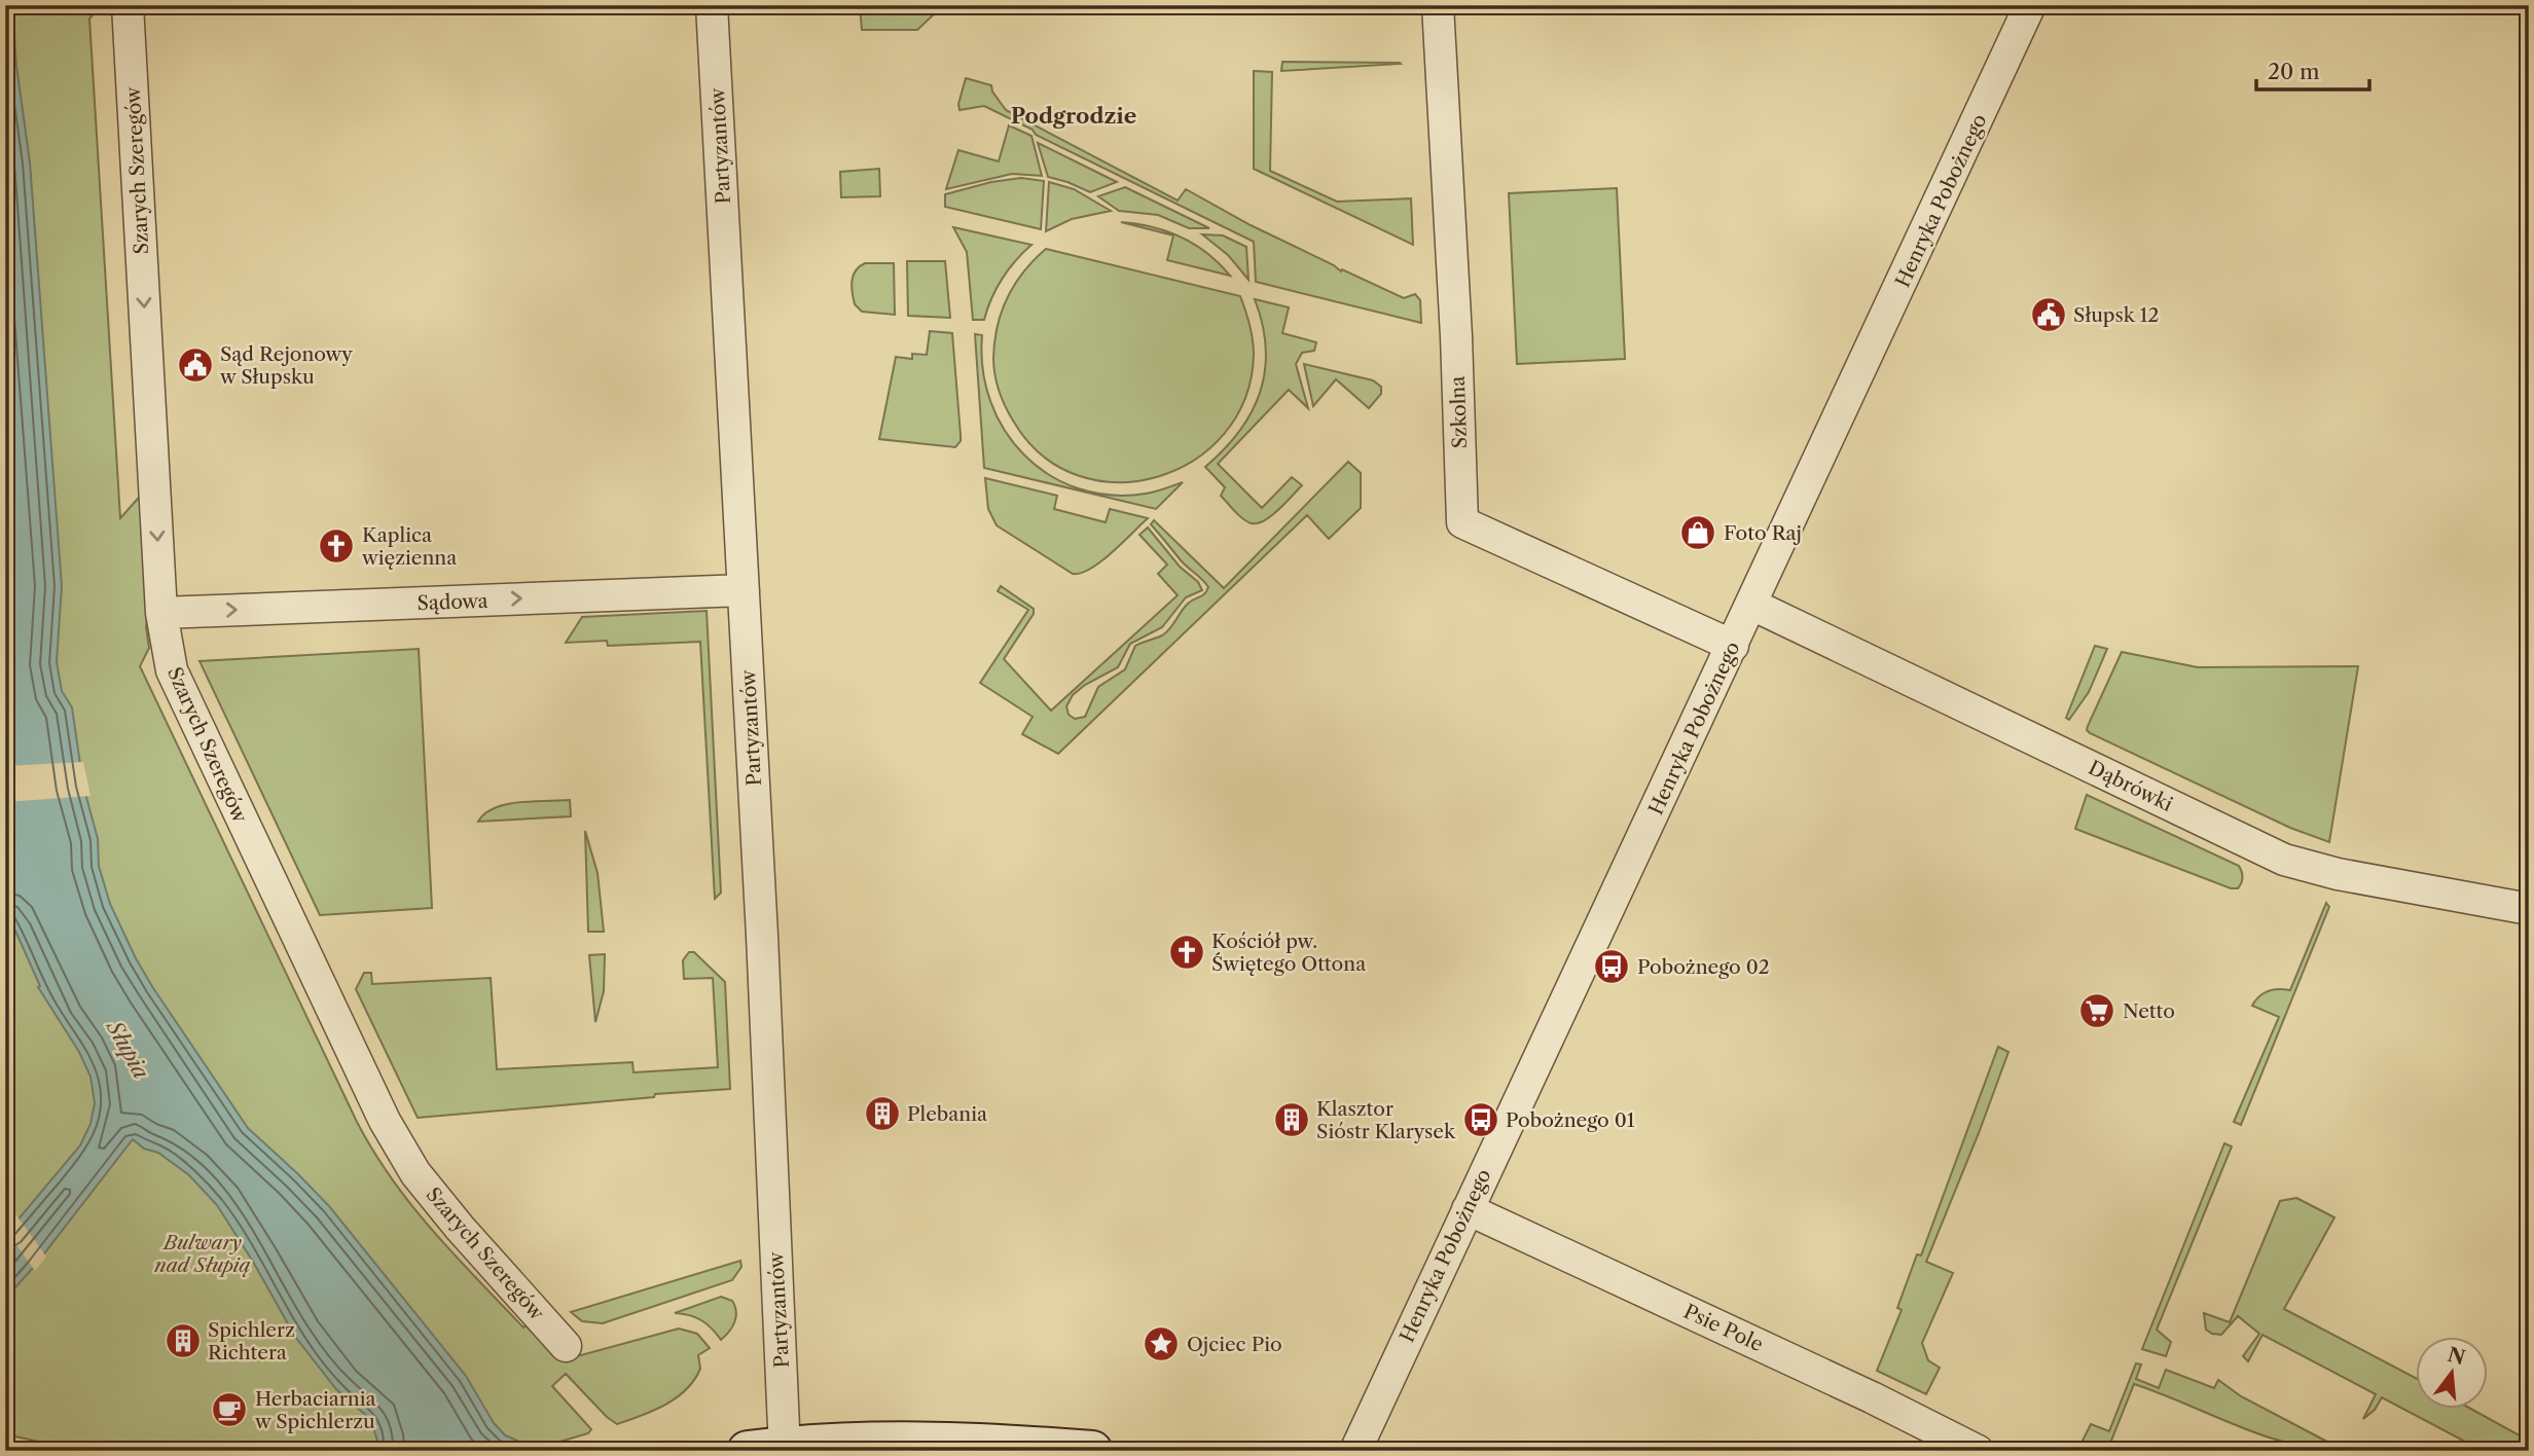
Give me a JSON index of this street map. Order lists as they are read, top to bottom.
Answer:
{
  "streets": {
    "street": [
      "Partyzantów",
      "Szarych Szeregów",
      "Henryka Pobożnego",
      "Szkolna",
      "Sądowa",
      "Dąbrówki",
      "Psie Pole"
    ]
  },
  "crossings": [
    ["Partyzantów", "Sądowa"],
    ["Szarych Szeregów", "Sądowa"],
    ["Henryka Pobożnego", "Szkolna"],
    ["Henryka Pobożnego", "Dąbrówki"],
    ["Henryka Pobożnego", "Psie Pole"]
  ],
  "one_way": ["Szarych Szeregów", "Sądowa"],
  "districts": ["Podgrodzie"],
  "water": ["Słupia"],
  "parks": ["Bulwary nad Słupią"],
  "places": {
    "public building": ["Słupsk 12", "Sąd Rejonowy w Słupsku"],
    "shop": ["Foto Raj"],
    "church": ["Kaplica więzienna", "Kościół pw. Świętego Ottona"],
    "bus stop": ["Pobożnego 02", "Pobożnego 01"],
    "supermarket": ["Netto"],
    "building": ["Plebania", "Klasztor Sióstr Klarysek", "Spichlerz Richtera"],
    "place": ["Ojciec Pio"],
    "cafe": ["Herbaciarnia w Spichlerzu"]
  },
  "scale_bar": "20 m",
  "north": "top"
}
